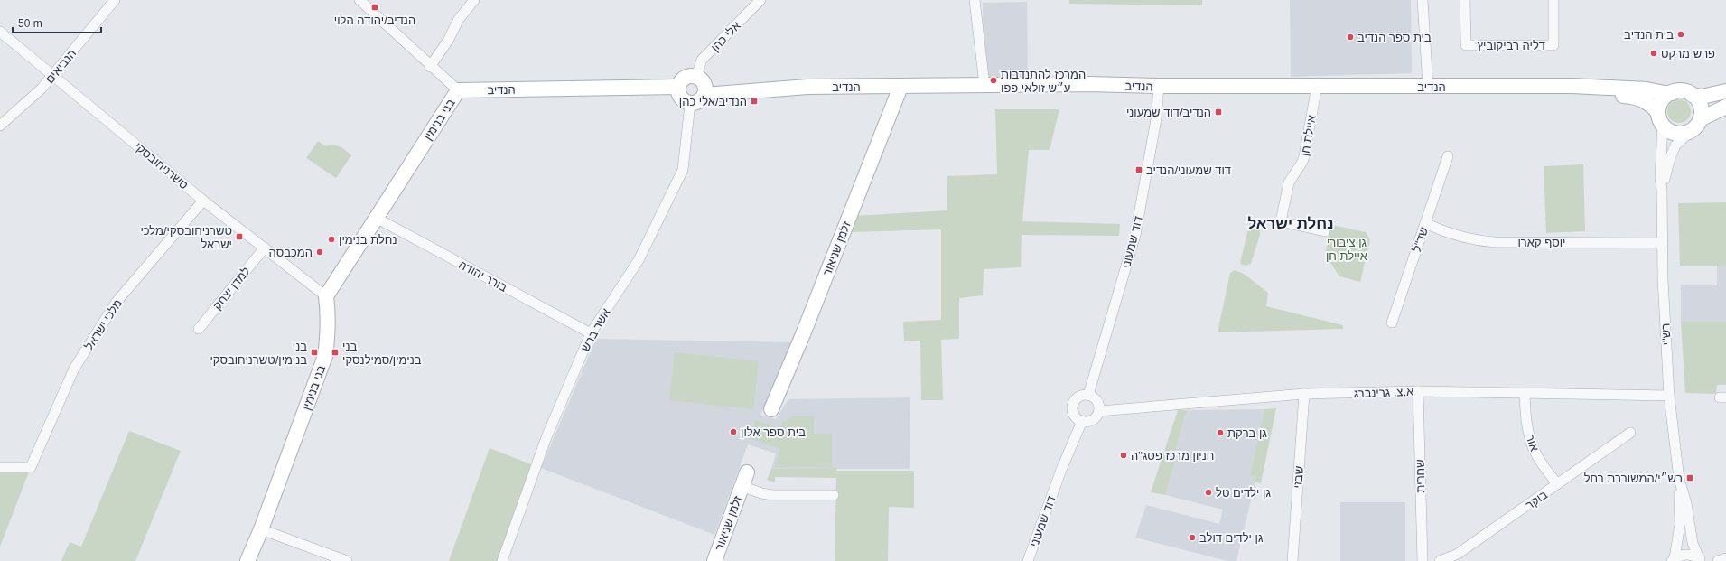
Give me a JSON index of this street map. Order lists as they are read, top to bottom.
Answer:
{
  "streets": {
    "street": [
      "אלי כהן",
      "'דליה רביקוביץ",
      "הנביאים",
      "הנדיב",
      "בני בנימין",
      "איילת חן",
      "טשרניחובסקי",
      "שד\"ל",
      "דוד שמעוני",
      "יוסף קארו",
      "זלמן שניאור",
      "בורר יהודה",
      "למדן יצחק",
      "מלכי ישראל",
      "אשר ברש",
      "רש\"י",
      "א.צ. גרינברג",
      "אור",
      "שחרית",
      "שבזי",
      "בוקר"
    ]
  },
  "crossings": [
    ["אלי כהן", "הנדיב"],
    ["אלי כהן", "אשר ברש"],
    ["הנביאים", "טשרניחובסקי"],
    ["הנדיב", "בני בנימין"],
    ["הנדיב", "איילת חן"],
    ["הנדיב", "דוד שמעוני"],
    ["הנדיב", "זלמן שניאור"],
    ["הנדיב", "אשר ברש"],
    ["הנדיב", "רש\"י"],
    ["בני בנימין", "טשרניחובסקי"],
    ["בני בנימין", "בורר יהודה"],
    ["טשרניחובסקי", "למדן יצחק"],
    ["טשרניחובסקי", "מלכי ישראל"],
    ["שד\"ל", "יוסף קארו"],
    ["דוד שמעוני", "א.צ. גרינברג"],
    ["יוסף קארו", "רש\"י"],
    ["בורר יהודה", "אשר ברש"],
    ["רש\"י", "א.צ. גרינברג"],
    ["א.צ. גרינברג", "אור"],
    ["א.צ. גרינברג", "שחרית"],
    ["א.צ. גרינברג", "שבזי"],
    ["אור", "בוקר"]
  ],
  "districts": ["נחלת ישראל"],
  "parks": ["גן ציבורי איילת חן"],
  "places": {
    "transit": [
      "הנדיב/יהודה הלוי",
      "הנדיב/אלי כהן",
      "הנדיב/דוד שמעוני",
      "דוד שמעוני/הנדיב",
      "טשרניחובסקי/מלכי ישראל",
      "בני בנימין/טשרניחובסקי",
      "בני בנימין/סמילנסקי",
      "רש״י/המשוררת רחל"
    ],
    "other": [
      "בית הנדיב",
      "בית ספר הנדיב",
      "פרש מרקט",
      "המרכז להתנדבות ע״ש זולאי פפו",
      "נחלת בנימין",
      "המכבסה",
      "בית ספר אלון",
      "גן ברקת",
      "חניון מרכז פסג\"ה",
      "גן ילדים טל",
      "גן ילדים דולב"
    ]
  },
  "scale_bar": "50 m"
}
